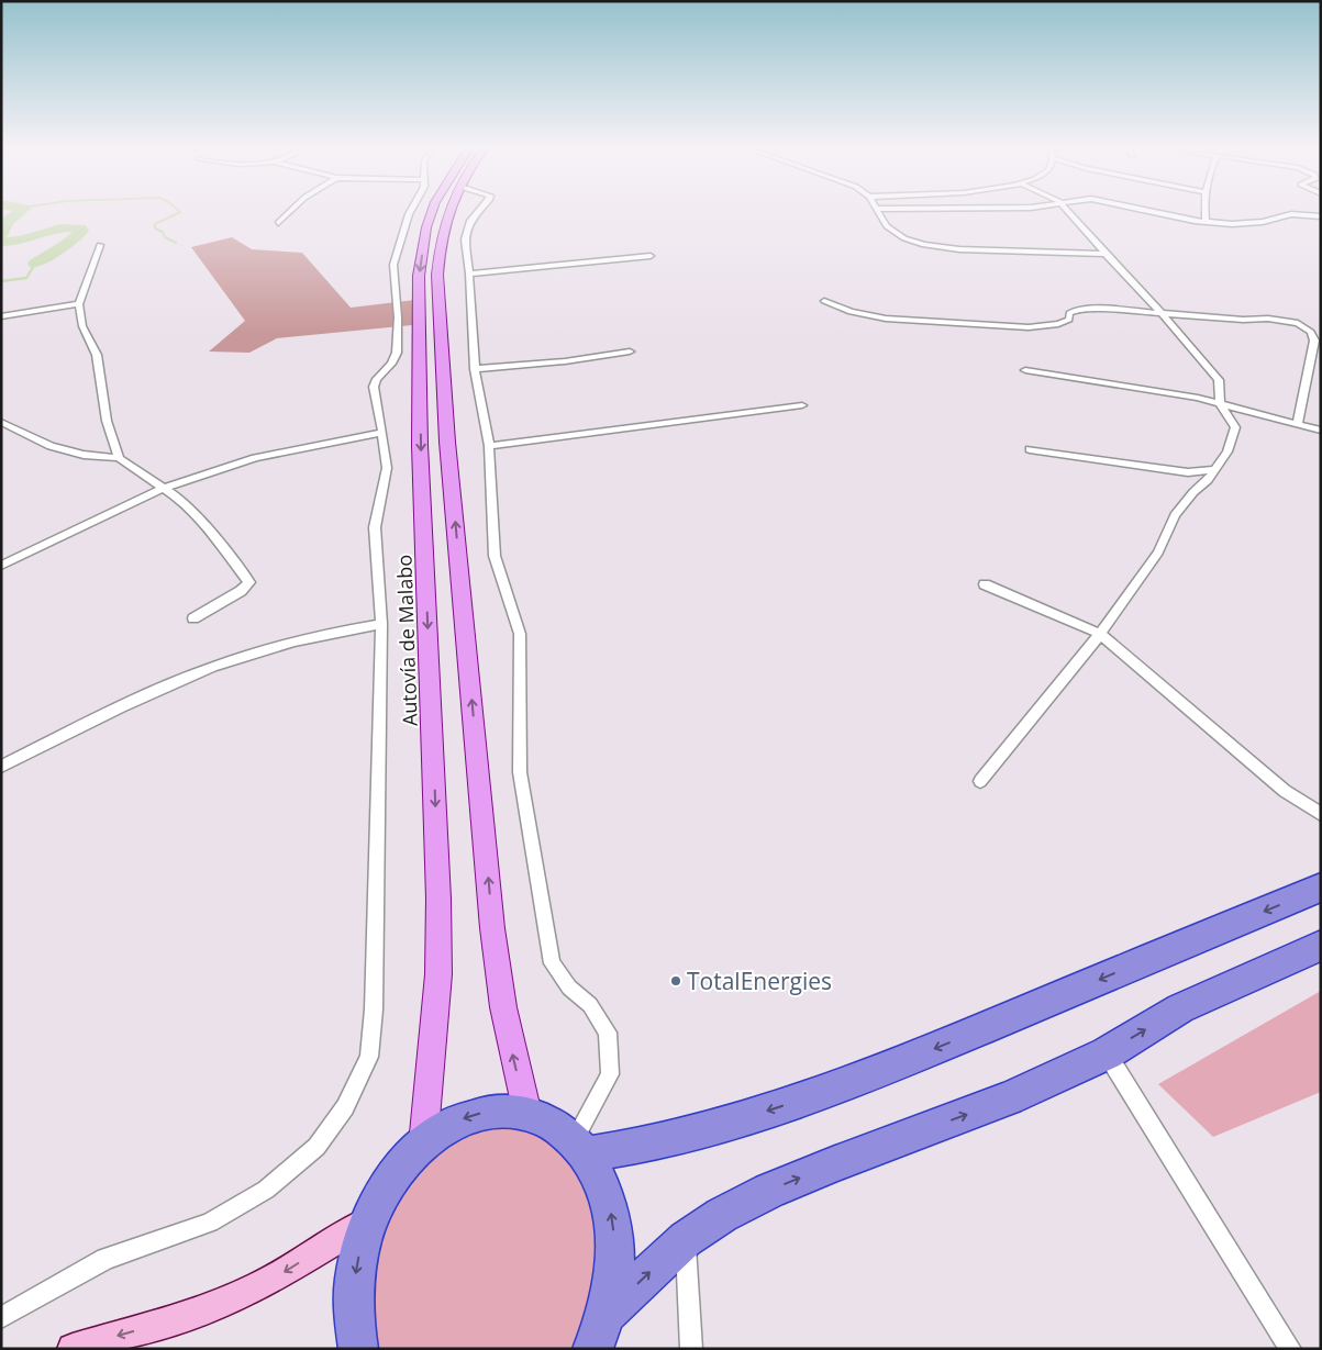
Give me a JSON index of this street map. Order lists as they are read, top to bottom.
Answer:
{
  "streets": {
    "main road": ["Autovía de Malabo"]
  },
  "places": ["TotalEnergies"]
}
